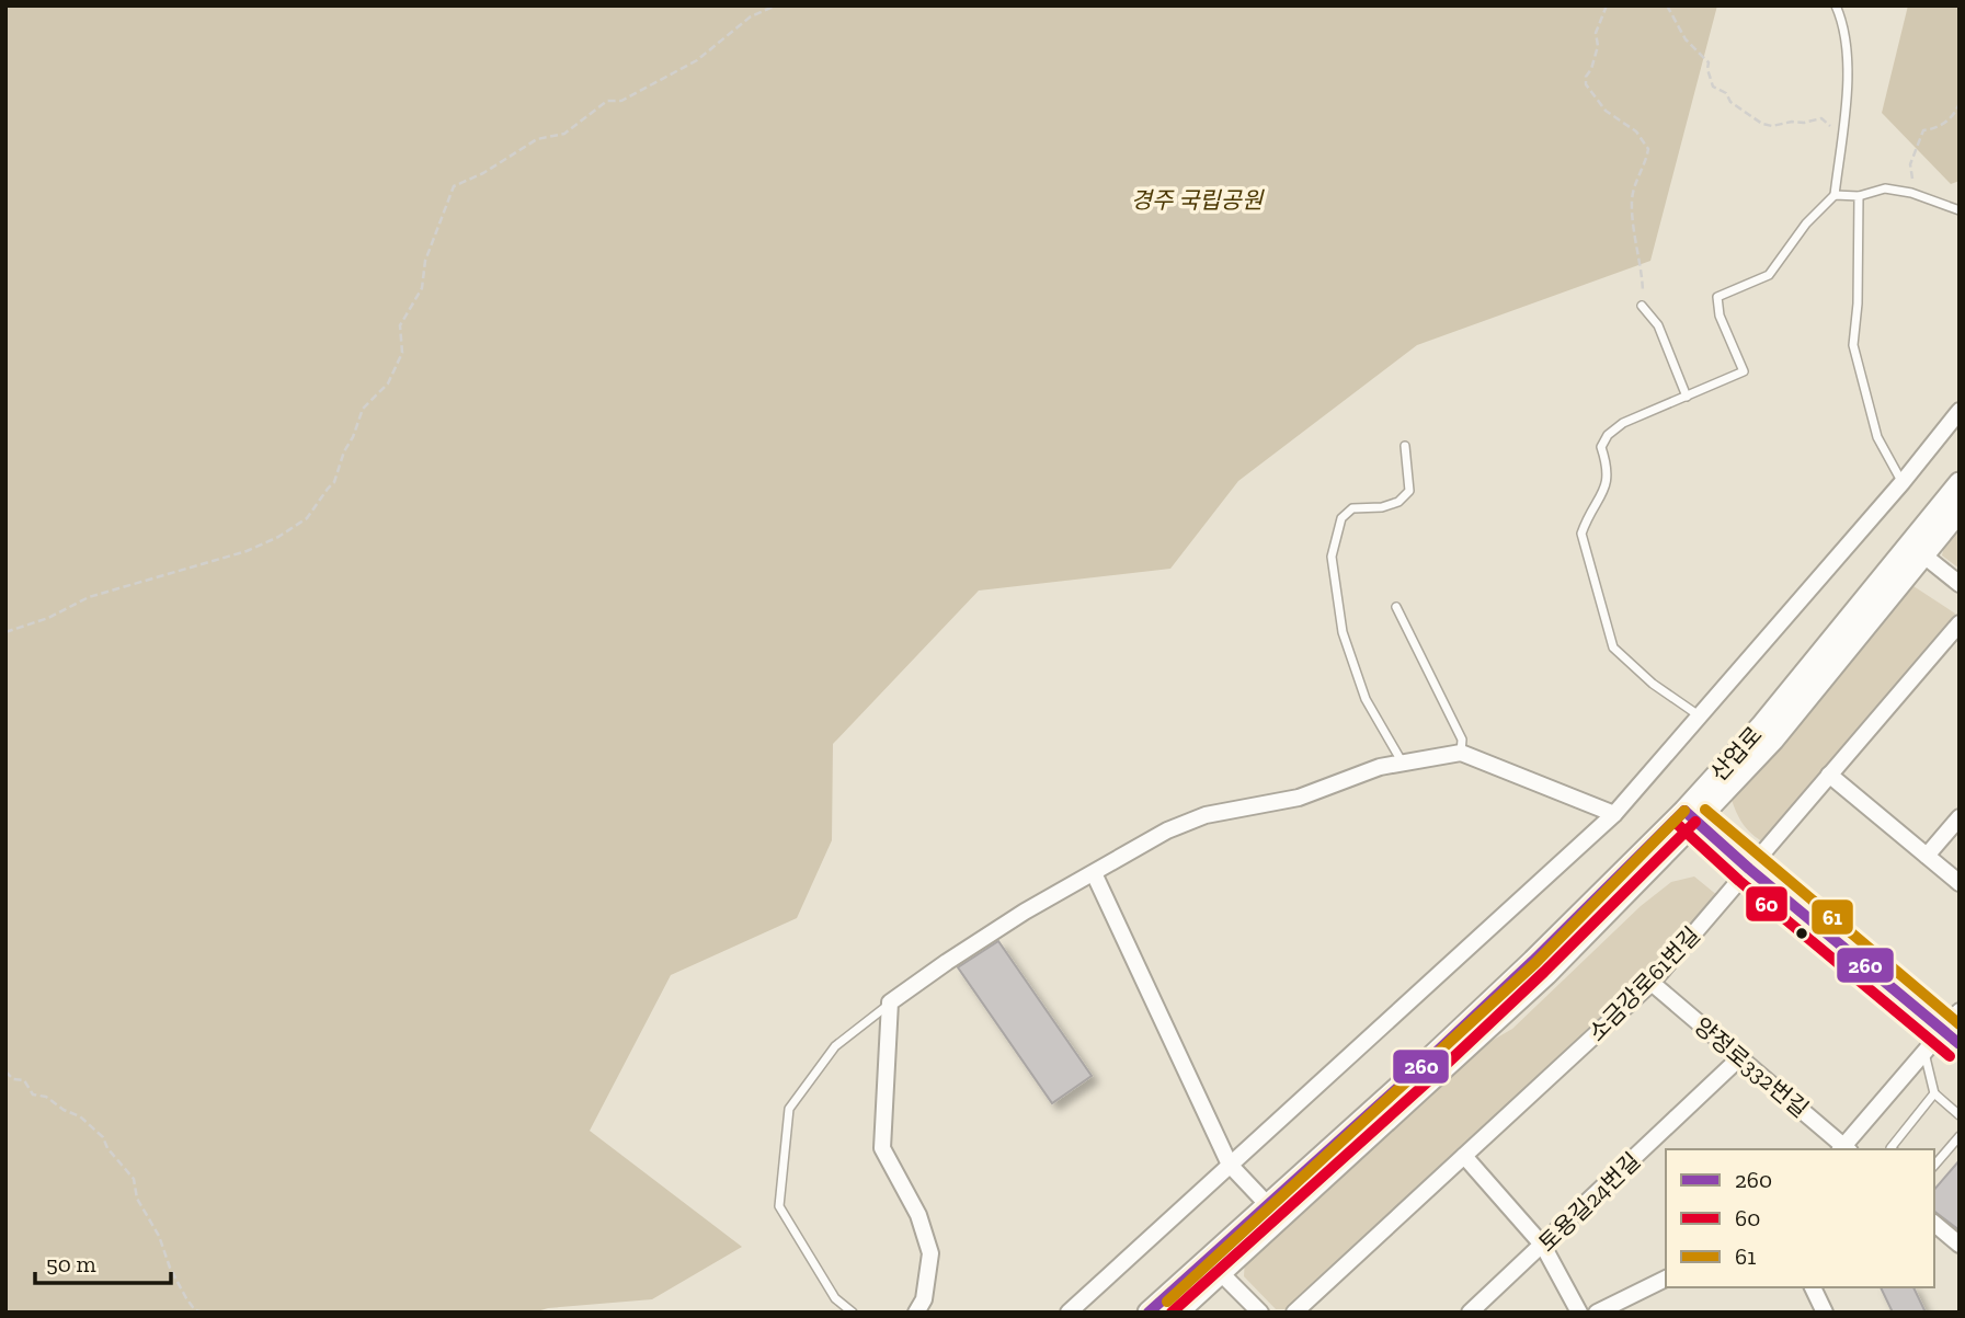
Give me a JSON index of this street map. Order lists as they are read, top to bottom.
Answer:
{
  "streets": {
    "street": [
      "산업로",
      "소금강로61번길",
      "양정로332번길",
      "토용길24번길"
    ]
  },
  "crossings": [
    ["소금강로61번길", "양정로332번길"],
    ["양정로332번길", "토용길24번길"]
  ],
  "parks": ["경주 국립공원"],
  "lines": ["transit line 61", "transit line 260", "transit line 60"],
  "legend": ["260", "60", "61"],
  "scale_bar": "50 m"
}
